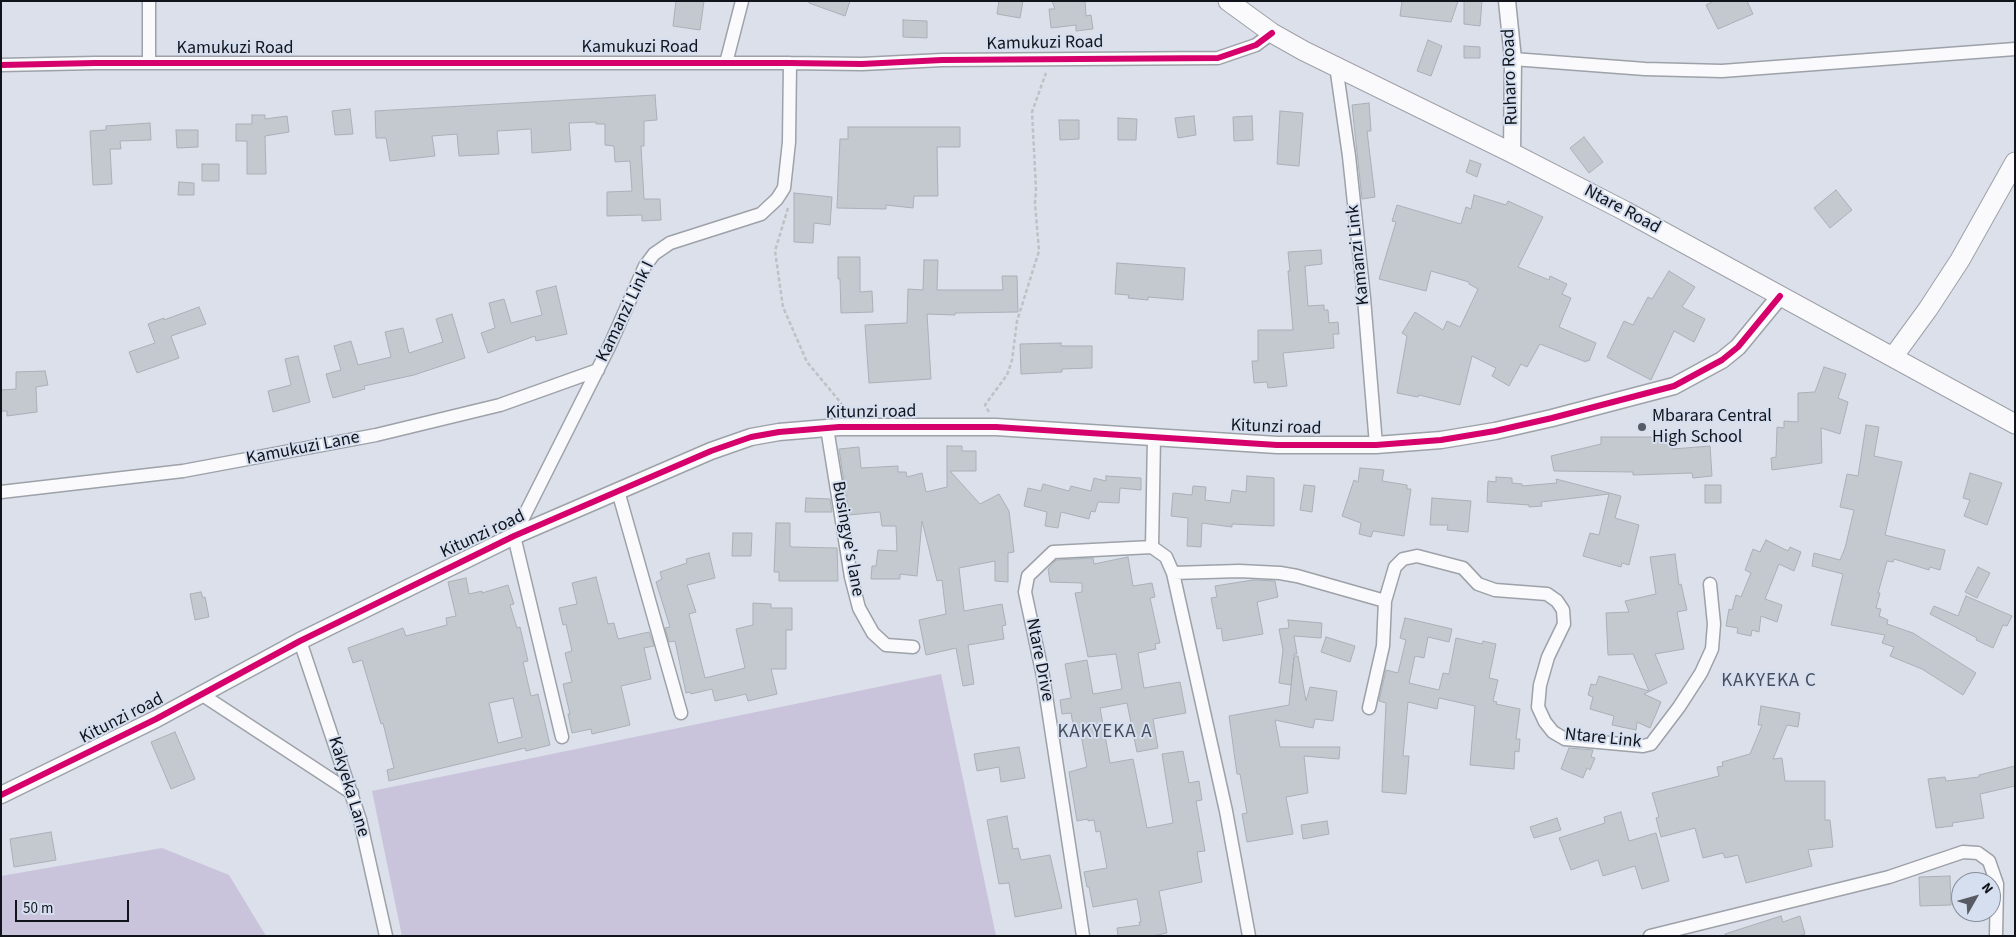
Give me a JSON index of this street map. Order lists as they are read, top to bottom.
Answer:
{
  "streets": {
    "main road": ["Ntare Road"],
    "street": [
      "Kamukuzi Road",
      "Ruharo Road",
      "Kamanzi Link",
      "Kamanzi Link I",
      "Kitunzi road",
      "Kamukuzi Lane",
      "Busingye's lane",
      "Ntare Drive",
      "Ntare Link",
      "Kakyeka Lane"
    ]
  },
  "crossings": [
    ["Kamukuzi Road", "Ntare Road"],
    ["Ruharo Road", "Ntare Road"],
    ["Ntare Road", "Kamanzi Link"],
    ["Ntare Road", "Kitunzi road"],
    ["Kamanzi Link", "Kitunzi road"],
    ["Kamanzi Link I", "Kitunzi road"],
    ["Kamanzi Link I", "Kamukuzi Lane"],
    ["Kitunzi road", "Busingye's lane"],
    ["Kitunzi road", "Kakyeka Lane"]
  ],
  "districts": ["KAKYEKA C", "KAKYEKA A"],
  "places": ["Mbarara Central High School"],
  "scale_bar": "50 m",
  "north": "top right"
}
